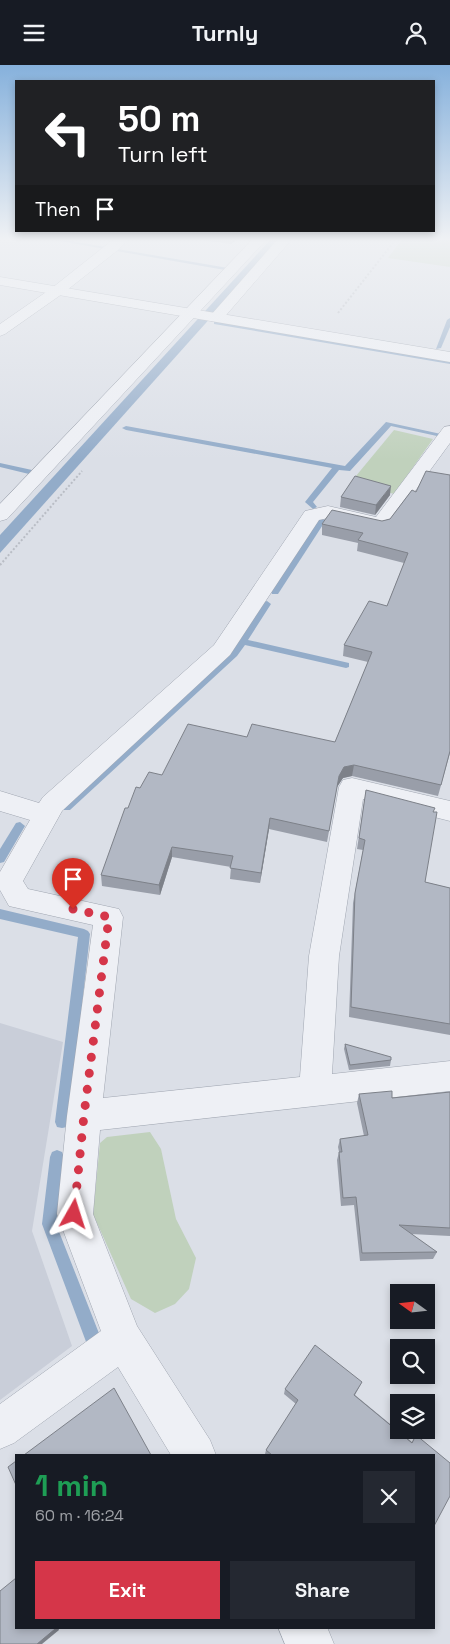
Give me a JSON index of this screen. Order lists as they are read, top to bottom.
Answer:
{
  "north": "left",
  "page": {
    "header": "Turnly",
    "turn": ["50 m", "Turn left"],
    "then": "Then",
    "heading": ["1 min", "60 m · 16:24"],
    "buttons": ["Exit", "Share"]
  }
}
